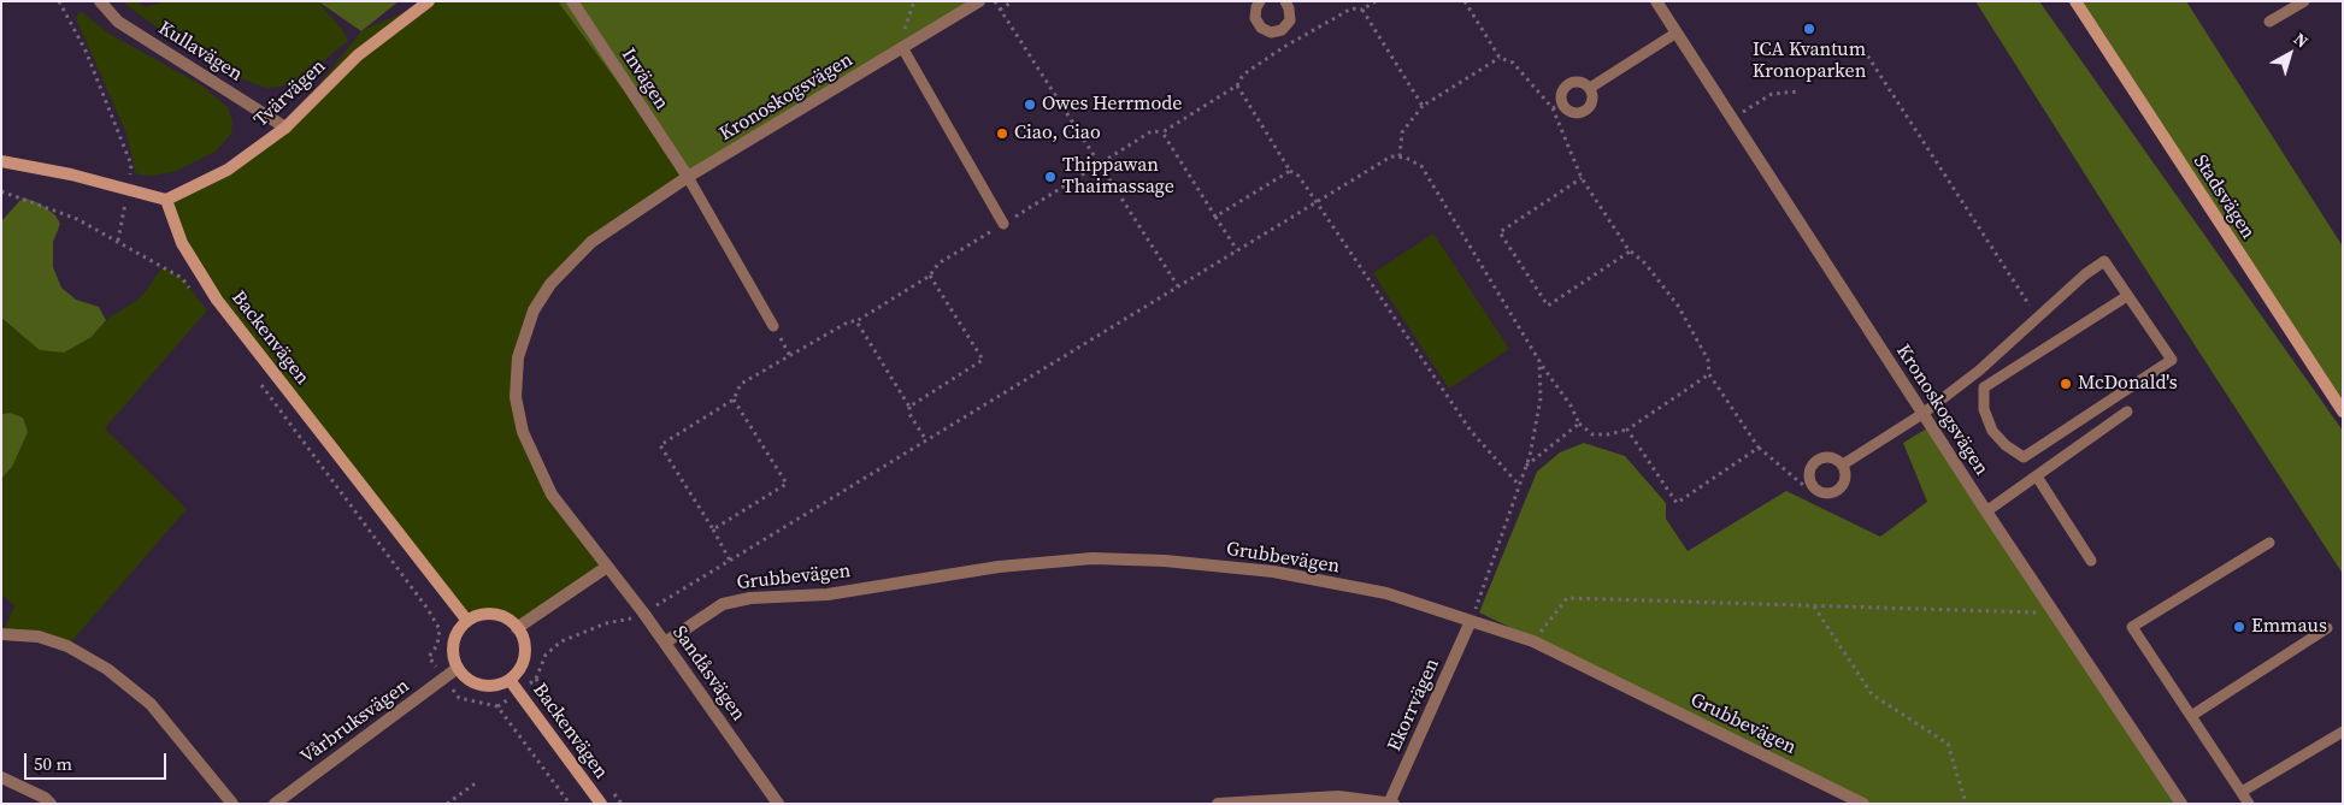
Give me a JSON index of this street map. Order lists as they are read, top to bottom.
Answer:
{
  "streets": {
    "street": [
      "Kullavägen",
      "Invägen",
      "Tvärvägen",
      "Kronoskogsvägen",
      "Stadsvägen",
      "Backenvägen",
      "Grubbevägen",
      "Sandåsvägen",
      "Ekorrvägen",
      "Vårbruksvägen"
    ]
  },
  "crossings": [
    ["Kullavägen", "Tvärvägen"],
    ["Invägen", "Kronoskogsvägen"],
    ["Tvärvägen", "Backenvägen"],
    ["Kronoskogsvägen", "Sandåsvägen"],
    ["Backenvägen", "Vårbruksvägen"],
    ["Grubbevägen", "Sandåsvägen"],
    ["Grubbevägen", "Ekorrvägen"]
  ],
  "places": [
    "ICA Kvantum Kronoparken",
    "Owes Herrmode",
    "Ciao, Ciao",
    "Thippawan Thaimassage",
    "McDonald's",
    "Emmaus"
  ],
  "scale_bar": "50 m",
  "north": "top right"
}
